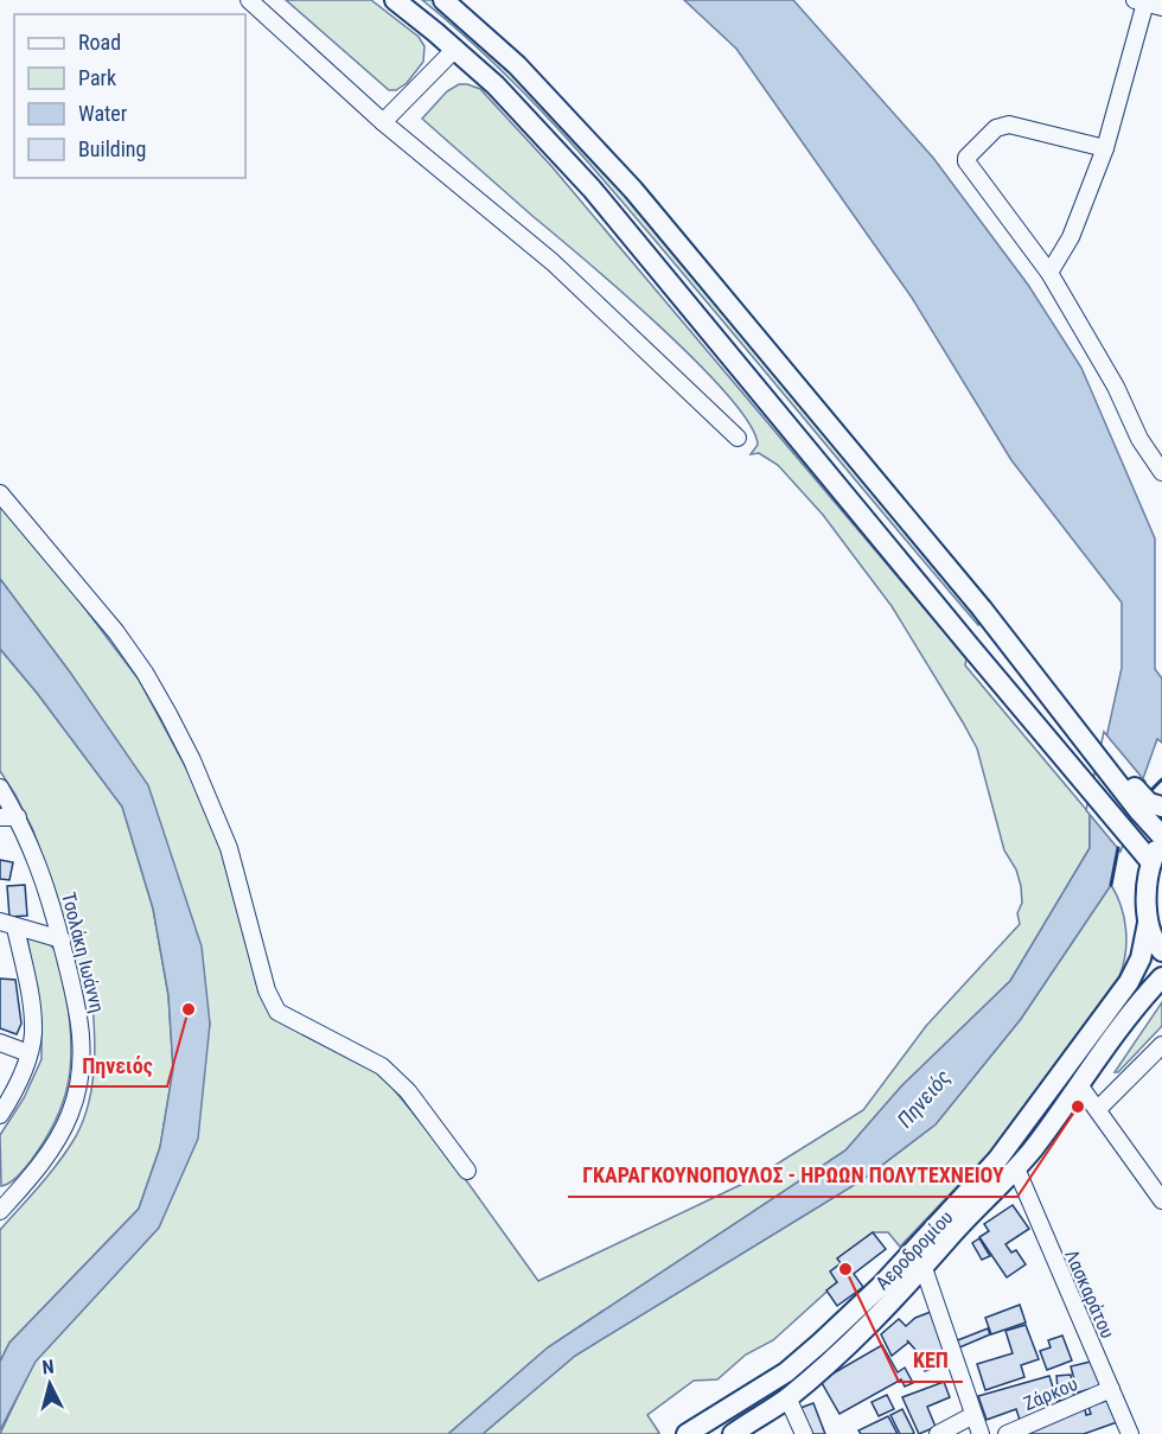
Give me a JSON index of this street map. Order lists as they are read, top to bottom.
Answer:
{
  "streets": {
    "main road": ["Αεροδρομίου"],
    "street": ["Τσολάκη Ιωάννη", "Λασκαράτου", "Ζάρκου"]
  },
  "crossings": [
    ["Αεροδρομίου", "Λασκαράτου"],
    ["Λασκαράτου", "Ζάρκου"]
  ],
  "water": ["Πηνειός"],
  "places": ["Πηνειός", "ΓΚΑΡΑΓΚΟΥΝΟΠΟΥΛΟΣ - ΗΡΩΩΝ ΠΟΛΥΤΕΧΝΕΙΟΥ", "ΚΕΠ"],
  "legend": [
    "Road",
    "Park",
    "Water",
    "Building"
  ],
  "north": "top"
}
